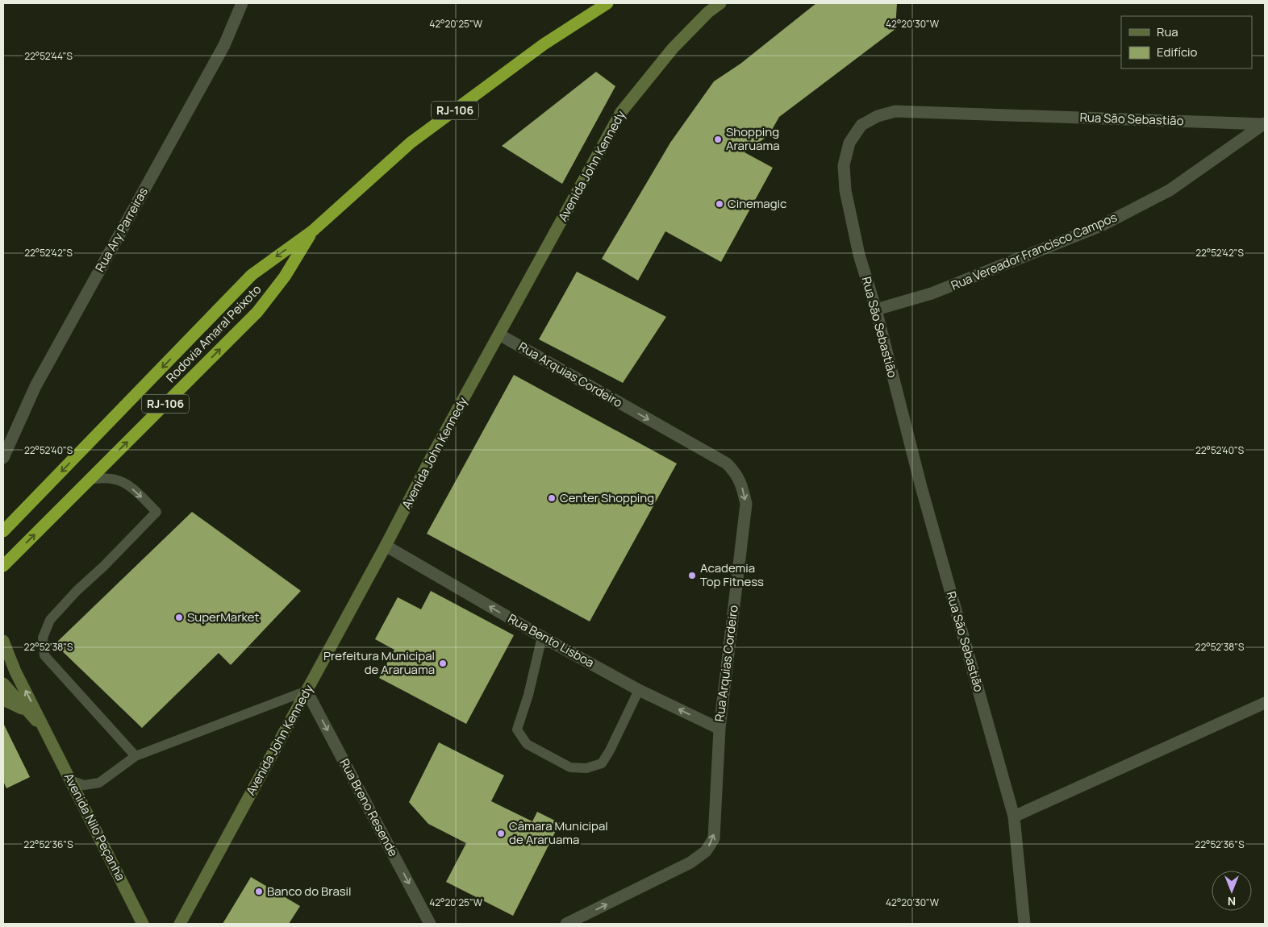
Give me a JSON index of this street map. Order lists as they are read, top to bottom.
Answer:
{
  "streets": {
    "highway": ["RJ-106", "Rodovia Amaral Peixoto"],
    "main road": ["Avenida John Kennedy", "Avenida Nilo Peçanha"],
    "street": [
      "Rua São Sebastião",
      "Rua Ary Parreiras",
      "Rua Vereador Francisco Campos",
      "Rua Arquias Cordeiro",
      "Rua Bento Lisboa",
      "Rua Breno Resende"
    ]
  },
  "crossings": [
    ["Rua São Sebastião", "Rua Vereador Francisco Campos"],
    ["Avenida John Kennedy", "Rua Arquias Cordeiro"],
    ["Avenida John Kennedy", "Rua Bento Lisboa"],
    ["Avenida John Kennedy", "Rua Breno Resende"],
    ["Rua Arquias Cordeiro", "Rua Bento Lisboa"]
  ],
  "one_way": ["Rua Bento Lisboa", "Rua Breno Resende"],
  "places": [
    "Shopping Araruama",
    "Cinemagic",
    "Center Shopping",
    "Academia Top Fitness",
    "SuperMarket",
    "Prefeitura Municipal de Araruama",
    "Câmara Municipal de Araruama",
    "Banco do Brasil"
  ],
  "legend": ["Rua", "Edifício"],
  "north": "bottom",
  "coordinates": [
    "42°20'25\"W",
    "42°20'30\"W",
    "22°52'44\"S",
    "22°52'42\"S",
    "22°52'40\"S",
    "22°52'38\"S",
    "22°52'36\"S"
  ]
}
